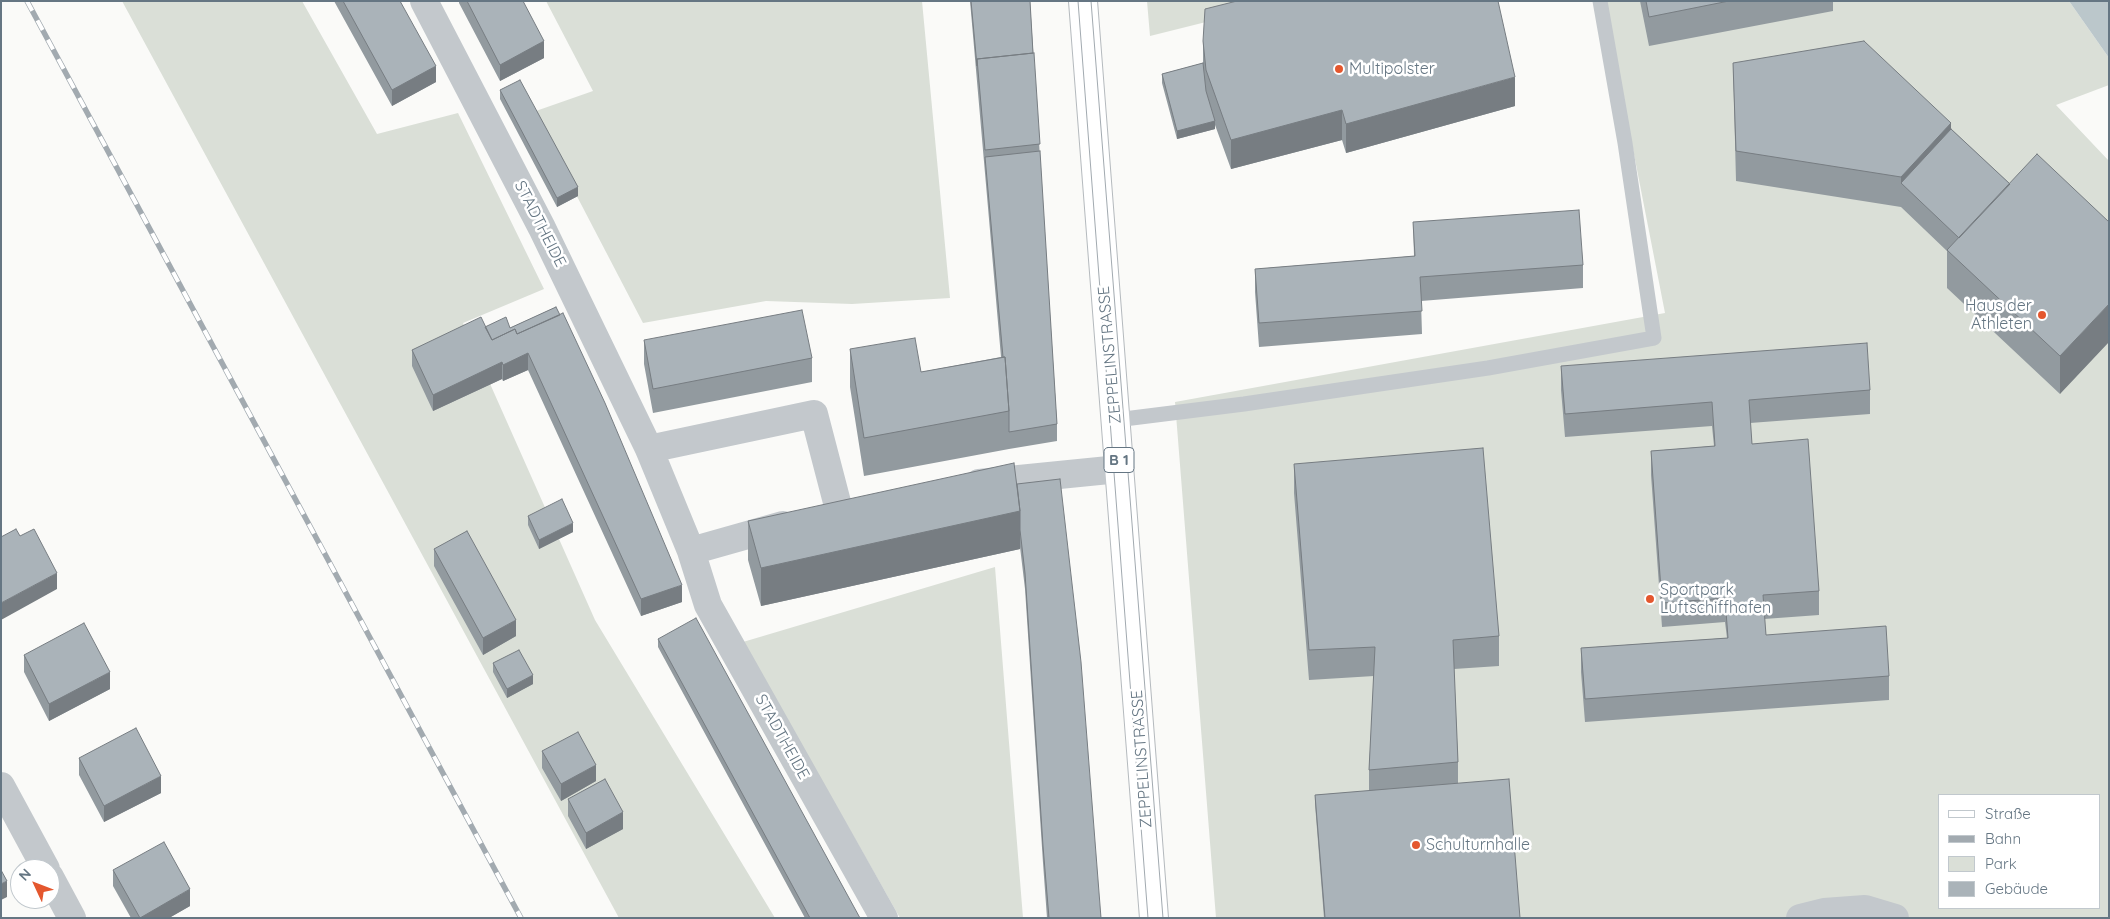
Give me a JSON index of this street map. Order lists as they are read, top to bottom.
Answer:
{
  "streets": {
    "main road": ["ZEPPELINSTRASSE", "B 1"],
    "street": ["STADTHEIDE"]
  },
  "places": [
    "Multipolster",
    "Haus der Athleten",
    "Sportpark Luftschiffhafen",
    "Schulturnhalle"
  ],
  "legend": [
    "Straße",
    "Bahn",
    "Park",
    "Gebäude"
  ],
  "north": "top left"
}
